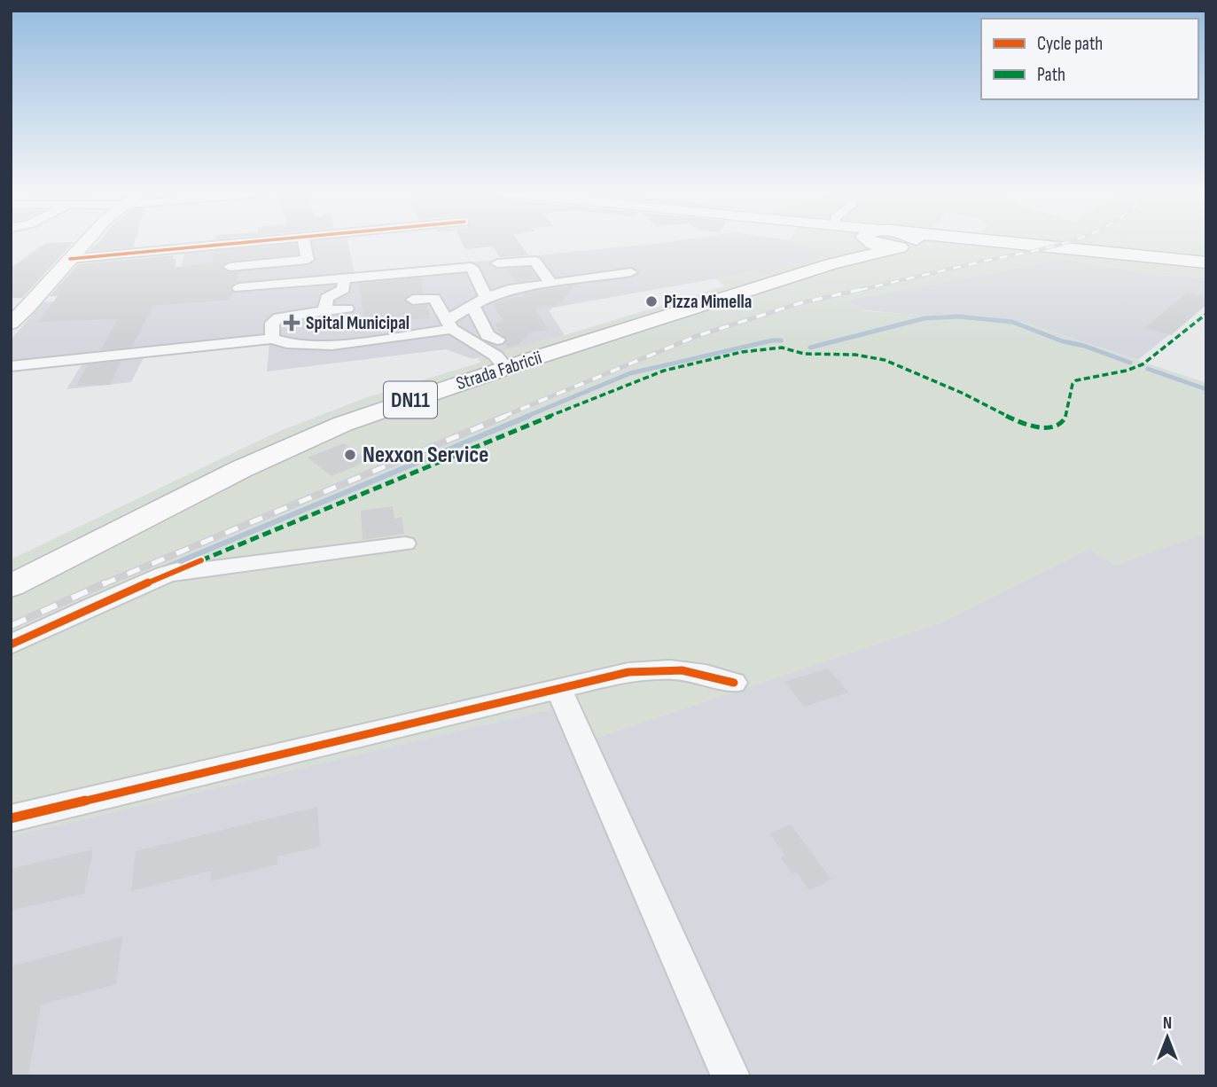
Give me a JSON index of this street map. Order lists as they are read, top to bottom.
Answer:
{
  "streets": {
    "highway": ["Strada Fabricii", "DN11"]
  },
  "places": {
    "other": ["Pizza Mimella", "Nexxon Service"],
    "health": ["Spital Municipal"]
  },
  "legend": ["Cycle path", "Path"],
  "north": "top"
}
